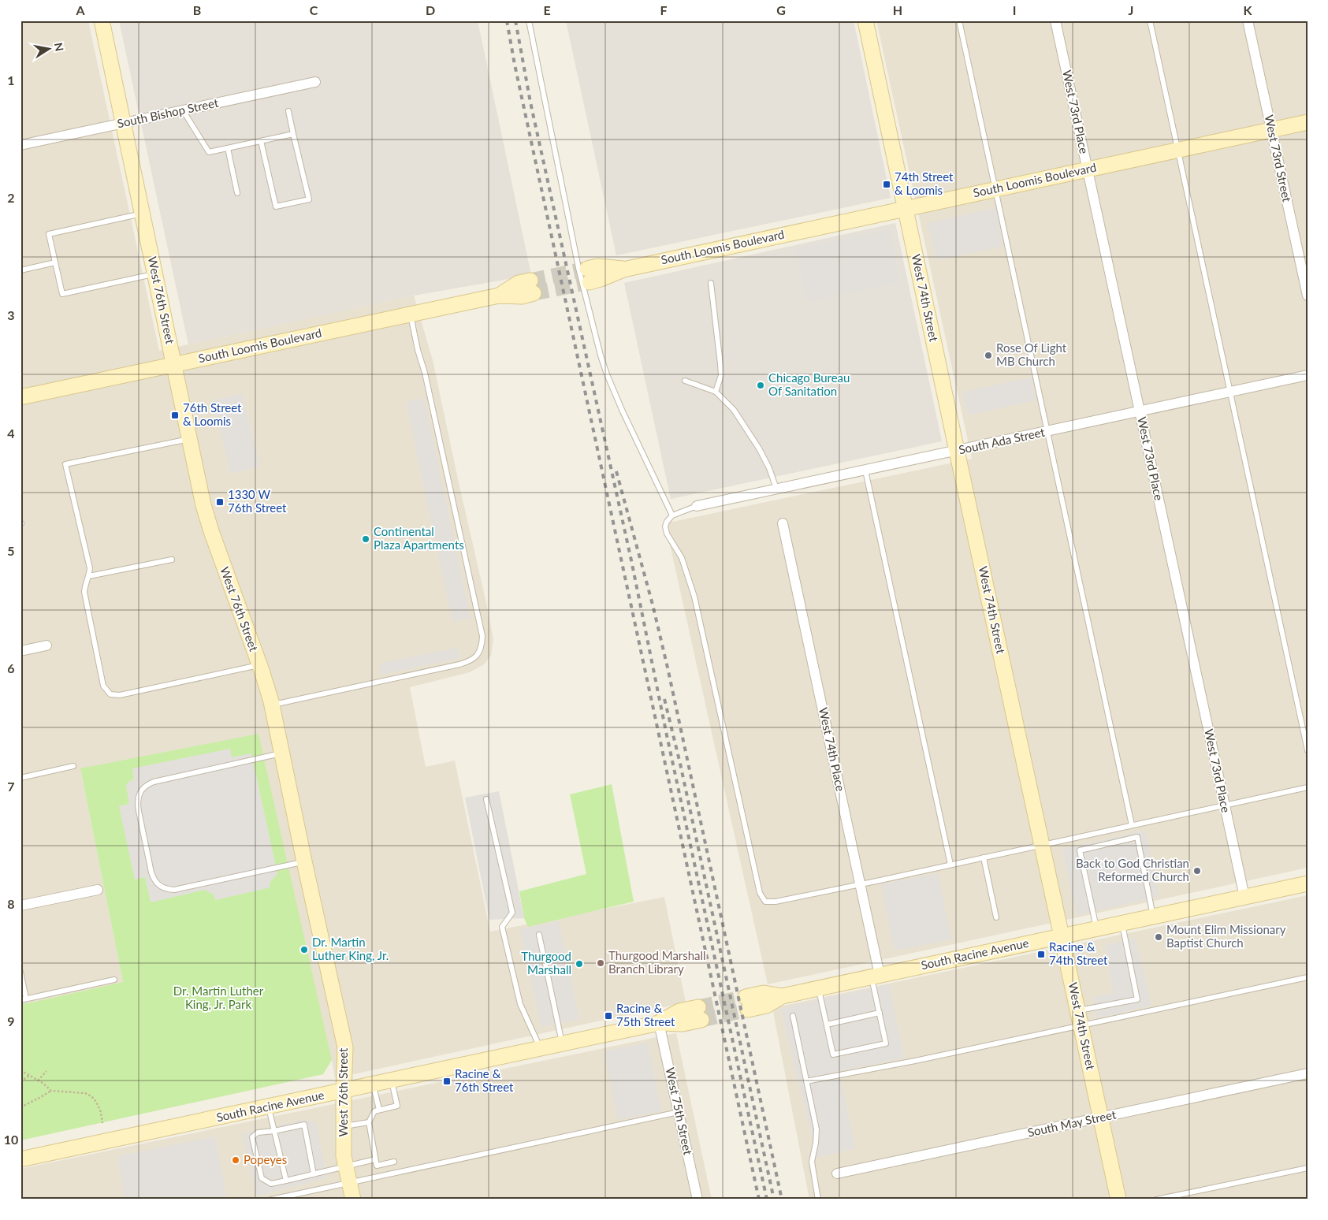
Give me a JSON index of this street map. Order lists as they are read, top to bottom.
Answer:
{
  "streets": {
    "street": [
      "West 73rd Place",
      "South Bishop Street",
      "West 73rd Street",
      "South Loomis Boulevard",
      "West 74th Street",
      "West 76th Street",
      "South Ada Street",
      "West 74th Place",
      "South Racine Avenue",
      "West 75th Street",
      "South May Street"
    ]
  },
  "crossings": [
    ["West 73rd Place", "South Loomis Boulevard"],
    ["West 73rd Place", "South Ada Street"],
    ["West 73rd Place", "South Racine Avenue"],
    ["South Bishop Street", "West 76th Street"],
    ["West 73rd Street", "South Loomis Boulevard"],
    ["South Loomis Boulevard", "West 74th Street"],
    ["South Loomis Boulevard", "West 76th Street"],
    ["West 74th Street", "South Ada Street"],
    ["West 74th Street", "South Racine Avenue"],
    ["West 74th Street", "South May Street"],
    ["West 76th Street", "South Racine Avenue"],
    ["West 74th Place", "South Racine Avenue"],
    ["South Racine Avenue", "West 75th Street"]
  ],
  "parks": ["Dr. Martin Luther King, Jr. Park"],
  "places": {
    "transit": [
      "74th Street & Loomis",
      "76th Street & Loomis",
      "1330 W 76th Street",
      "Racine & 74th Street",
      "Racine & 75th Street",
      "Racine & 76th Street"
    ],
    "other": [
      "Rose Of Light MB Church",
      "Chicago Bureau Of Sanitation",
      "Continental Plaza Apartments",
      "Back to God Christian Reformed Church",
      "Mount Elim Missionary Baptist Church",
      "Dr. Martin Luther King, Jr.",
      "Thurgood Marshall Branch Library",
      "Thurgood Marshall",
      "Popeyes"
    ]
  },
  "north": "right",
  "grid": {
    "columns": [
      "A",
      "B",
      "C",
      "D",
      "E",
      "F",
      "G",
      "H",
      "I",
      "J",
      "K"
    ],
    "rows": [
      "1",
      "2",
      "3",
      "4",
      "5",
      "6",
      "7",
      "8",
      "9",
      "10"
    ]
  }
}
